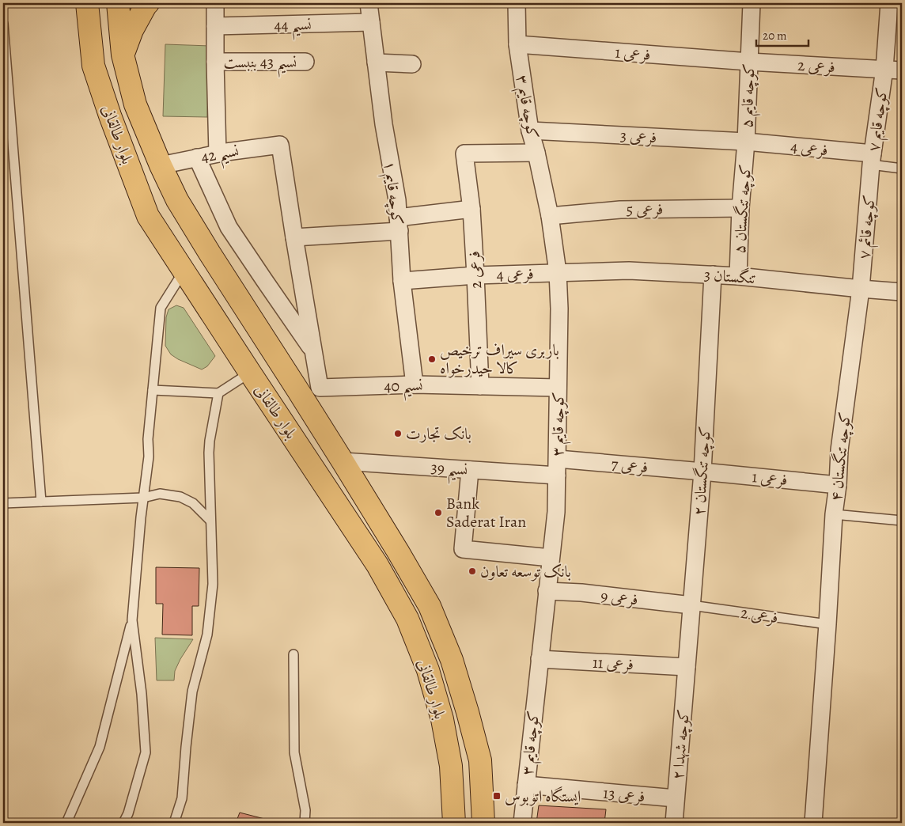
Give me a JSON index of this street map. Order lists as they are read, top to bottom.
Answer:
{
  "streets": {
    "main road": ["بلوار طالقانی"],
    "street": [
      "نسیم 44",
      "فرعی 1",
      "نسیم 43 بنبست",
      "فرعی 2",
      "کوچه قایم ۵",
      "کوچه قایم ۳",
      "کوچه قایم ۷",
      "فرعی 3",
      "فرعی 4",
      "نسیم 42",
      "کوچه قایم ۱",
      "فرعی 5",
      "کوچه تنگستان ۵",
      "کوچه قائم ۷",
      "تنگستان 3",
      "نسیم 40",
      "کوچه تنگستان ۴",
      "فرعی 7",
      "نسیم 39",
      "کوچه تنگستان ۲",
      "فرعی 9",
      "فرعی 11",
      "کوچه شهدا ۲",
      "فرعی 13"
    ]
  },
  "crossings": [
    ["نسیم 44", "کوچه قایم ۱"],
    ["فرعی 1", "فرعی 2"],
    ["فرعی 1", "کوچه قایم ۵"],
    ["فرعی 1", "کوچه قایم ۳"],
    ["فرعی 1", "کوچه تنگستان ۴"],
    ["فرعی 1", "فرعی 7"],
    ["فرعی 1", "کوچه تنگستان ۲"],
    ["فرعی 2", "کوچه قایم ۵"],
    ["فرعی 2", "کوچه قایم ۳"],
    ["فرعی 2", "کوچه قایم ۷"],
    ["فرعی 2", "فرعی 4"],
    ["فرعی 2", "نسیم 40"],
    ["فرعی 2", "کوچه تنگستان ۴"],
    ["فرعی 2", "کوچه تنگستان ۲"],
    ["فرعی 2", "فرعی 9"],
    ["کوچه قایم ۵", "فرعی 3"],
    ["کوچه قایم ۵", "فرعی 4"],
    ["کوچه قایم ۵", "کوچه تنگستان ۵"],
    ["کوچه قایم ۳", "فرعی 3"],
    ["کوچه قایم ۳", "فرعی 4"],
    ["کوچه قایم ۳", "فرعی 5"],
    ["کوچه قایم ۳", "تنگستان 3"],
    ["کوچه قایم ۳", "نسیم 40"],
    ["کوچه قایم ۳", "فرعی 7"],
    ["کوچه قایم ۳", "نسیم 39"],
    ["کوچه قایم ۳", "فرعی 9"],
    ["کوچه قایم ۳", "فرعی 11"],
    ["کوچه قایم ۳", "فرعی 13"],
    ["کوچه قایم ۷", "فرعی 4"],
    ["کوچه قایم ۷", "کوچه قائم ۷"],
    ["بلوار طالقانی", "نسیم 42"],
    ["بلوار طالقانی", "نسیم 39"],
    ["فرعی 3", "فرعی 4"],
    ["فرعی 3", "کوچه تنگستان ۵"],
    ["فرعی 4", "کوچه قایم ۱"],
    ["فرعی 4", "کوچه تنگستان ۵"],
    ["فرعی 4", "کوچه قائم ۷"],
    ["فرعی 4", "تنگستان 3"],
    ["کوچه قایم ۱", "نسیم 40"],
    ["فرعی 5", "کوچه تنگستان ۵"],
    ["کوچه تنگستان ۵", "تنگستان 3"],
    ["کوچه قائم ۷", "تنگستان 3"],
    ["کوچه قائم ۷", "کوچه تنگستان ۴"],
    ["تنگستان 3", "کوچه تنگستان ۴"],
    ["تنگستان 3", "کوچه تنگستان ۲"],
    ["فرعی 7", "نسیم 39"],
    ["فرعی 7", "کوچه تنگستان ۲"],
    ["کوچه تنگستان ۲", "فرعی 9"],
    ["کوچه تنگستان ۲", "فرعی 11"],
    ["کوچه تنگستان ۲", "کوچه شهدا ۲"],
    ["فرعی 11", "کوچه شهدا ۲"],
    ["کوچه شهدا ۲", "فرعی 13"]
  ],
  "places": {
    "other": [
      "باربری سیراف ترخیص کالا حیدرخواه",
      "بانک تجارت",
      "Bank Saderat Iran",
      "بانک توسعه تعاون"
    ],
    "transit": ["ایستگاه اتوبوس"]
  },
  "scale_bar": "20 m"
}
